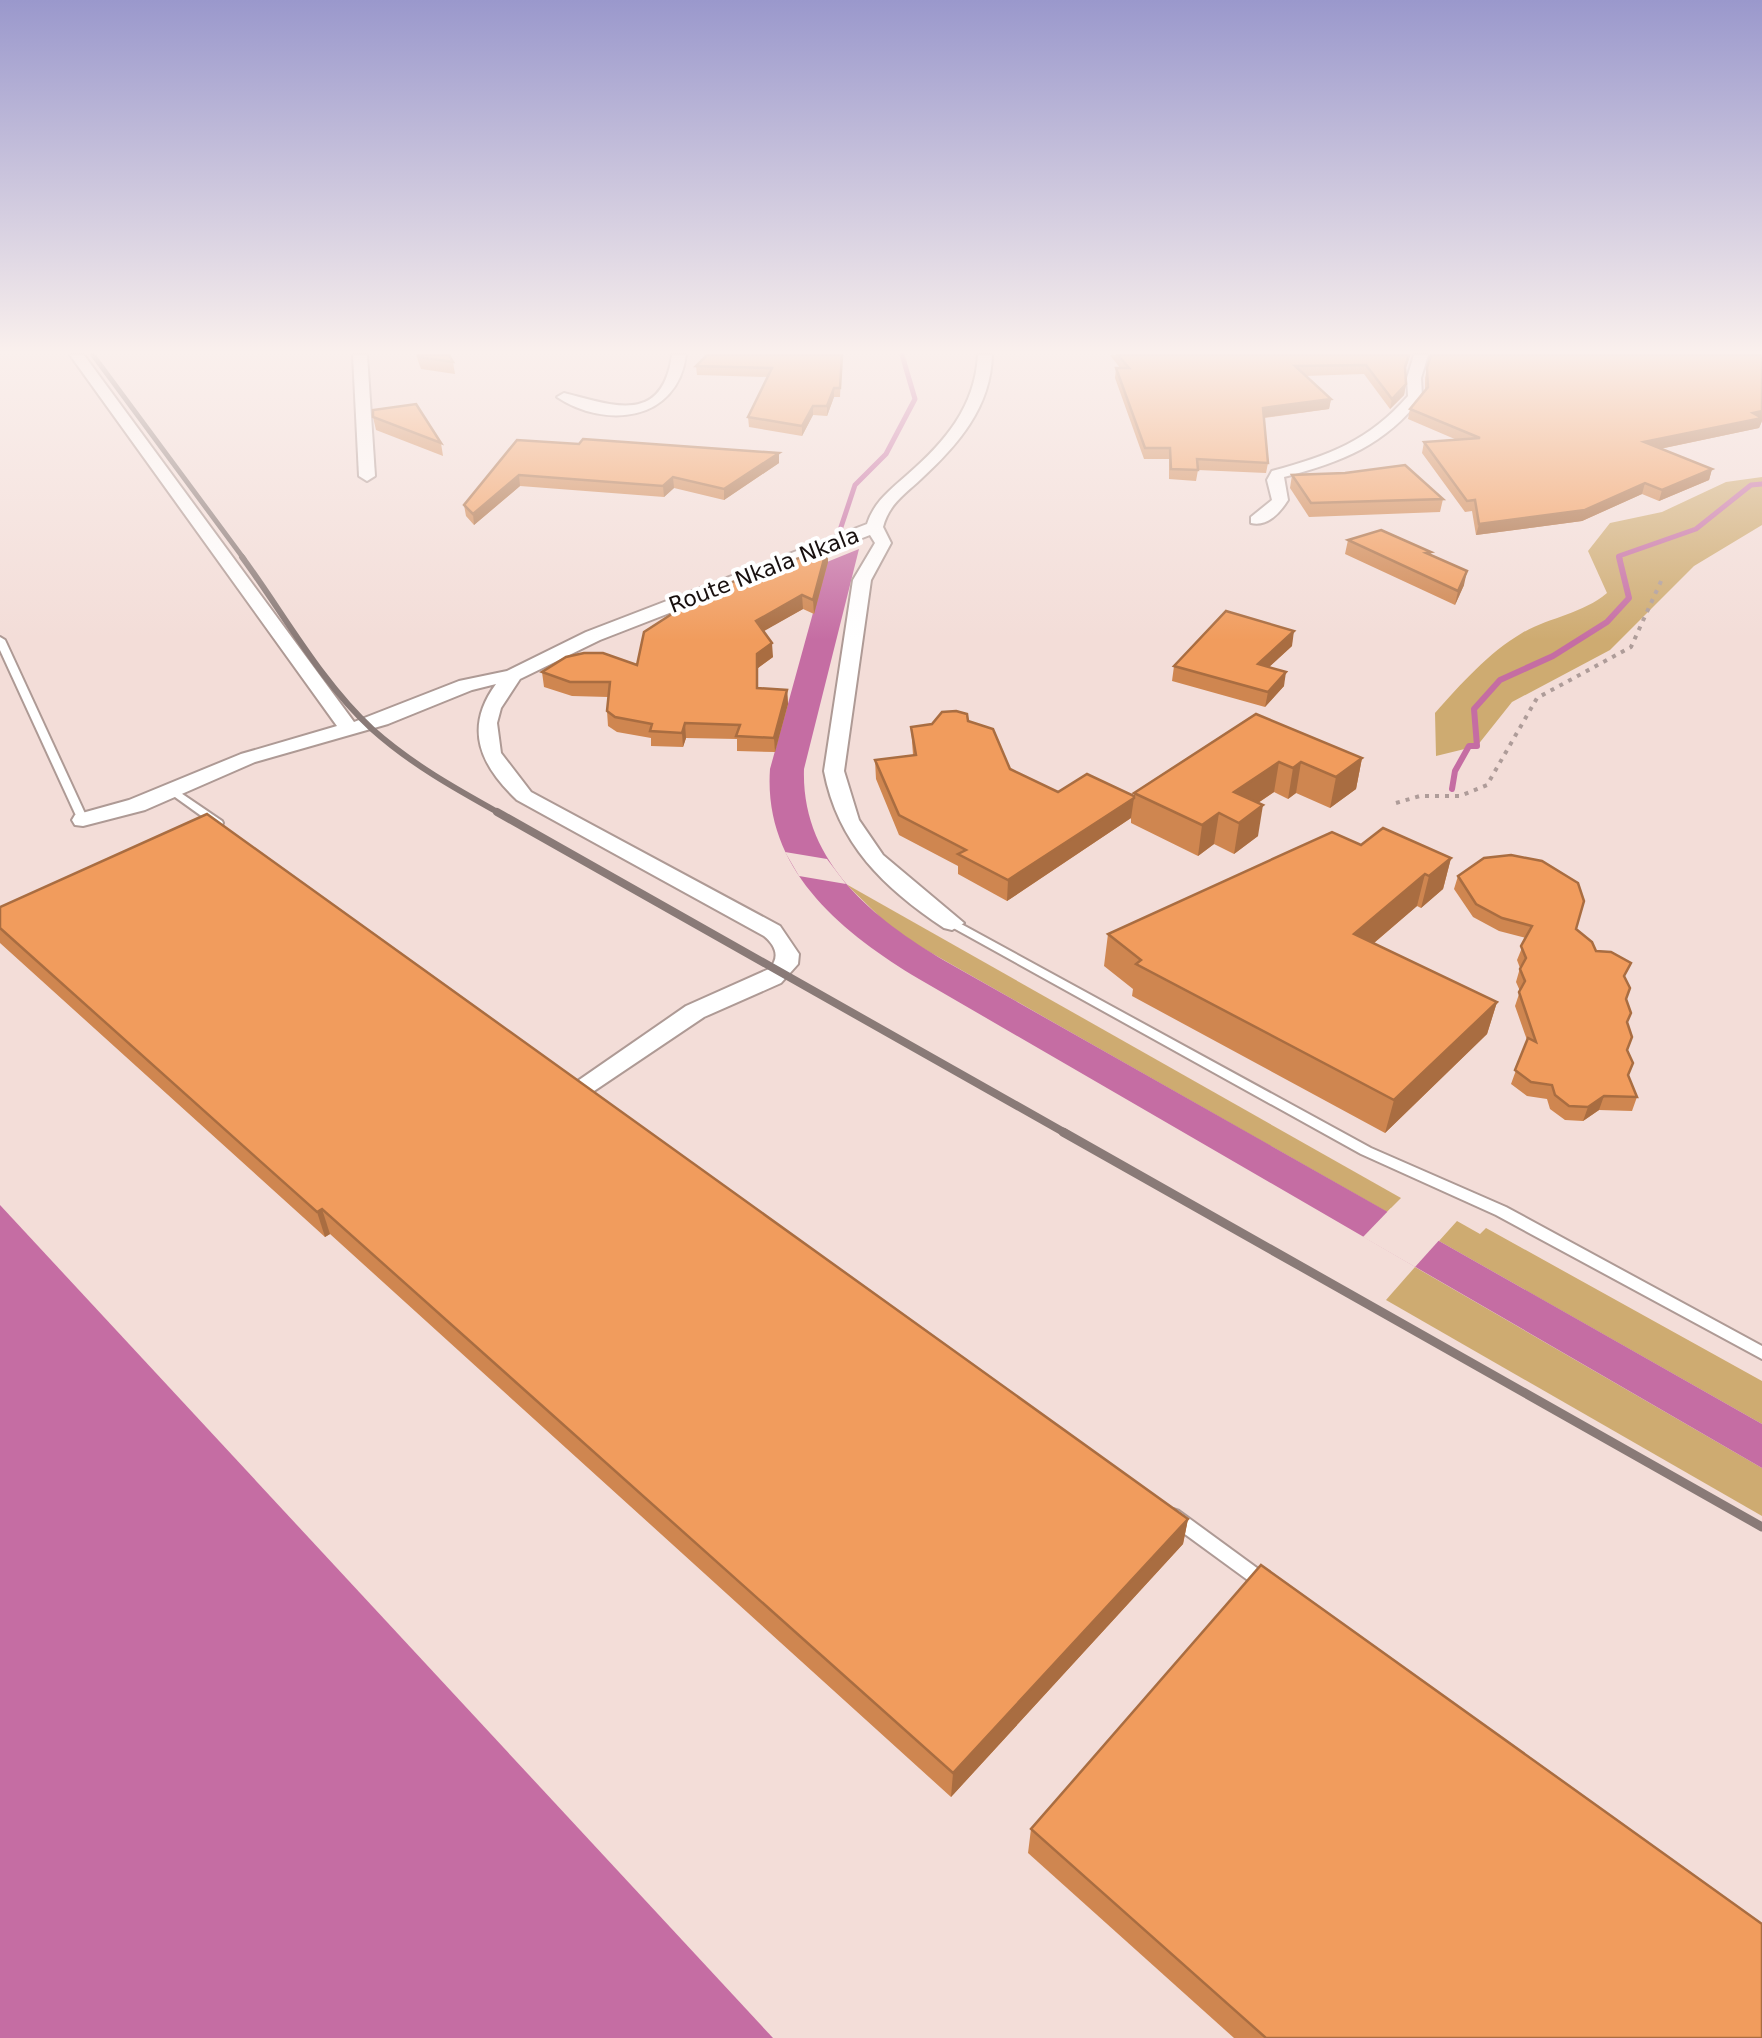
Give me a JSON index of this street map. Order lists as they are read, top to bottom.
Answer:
{
  "streets": {
    "street": ["Route Nkala Nkala"]
  }
}
